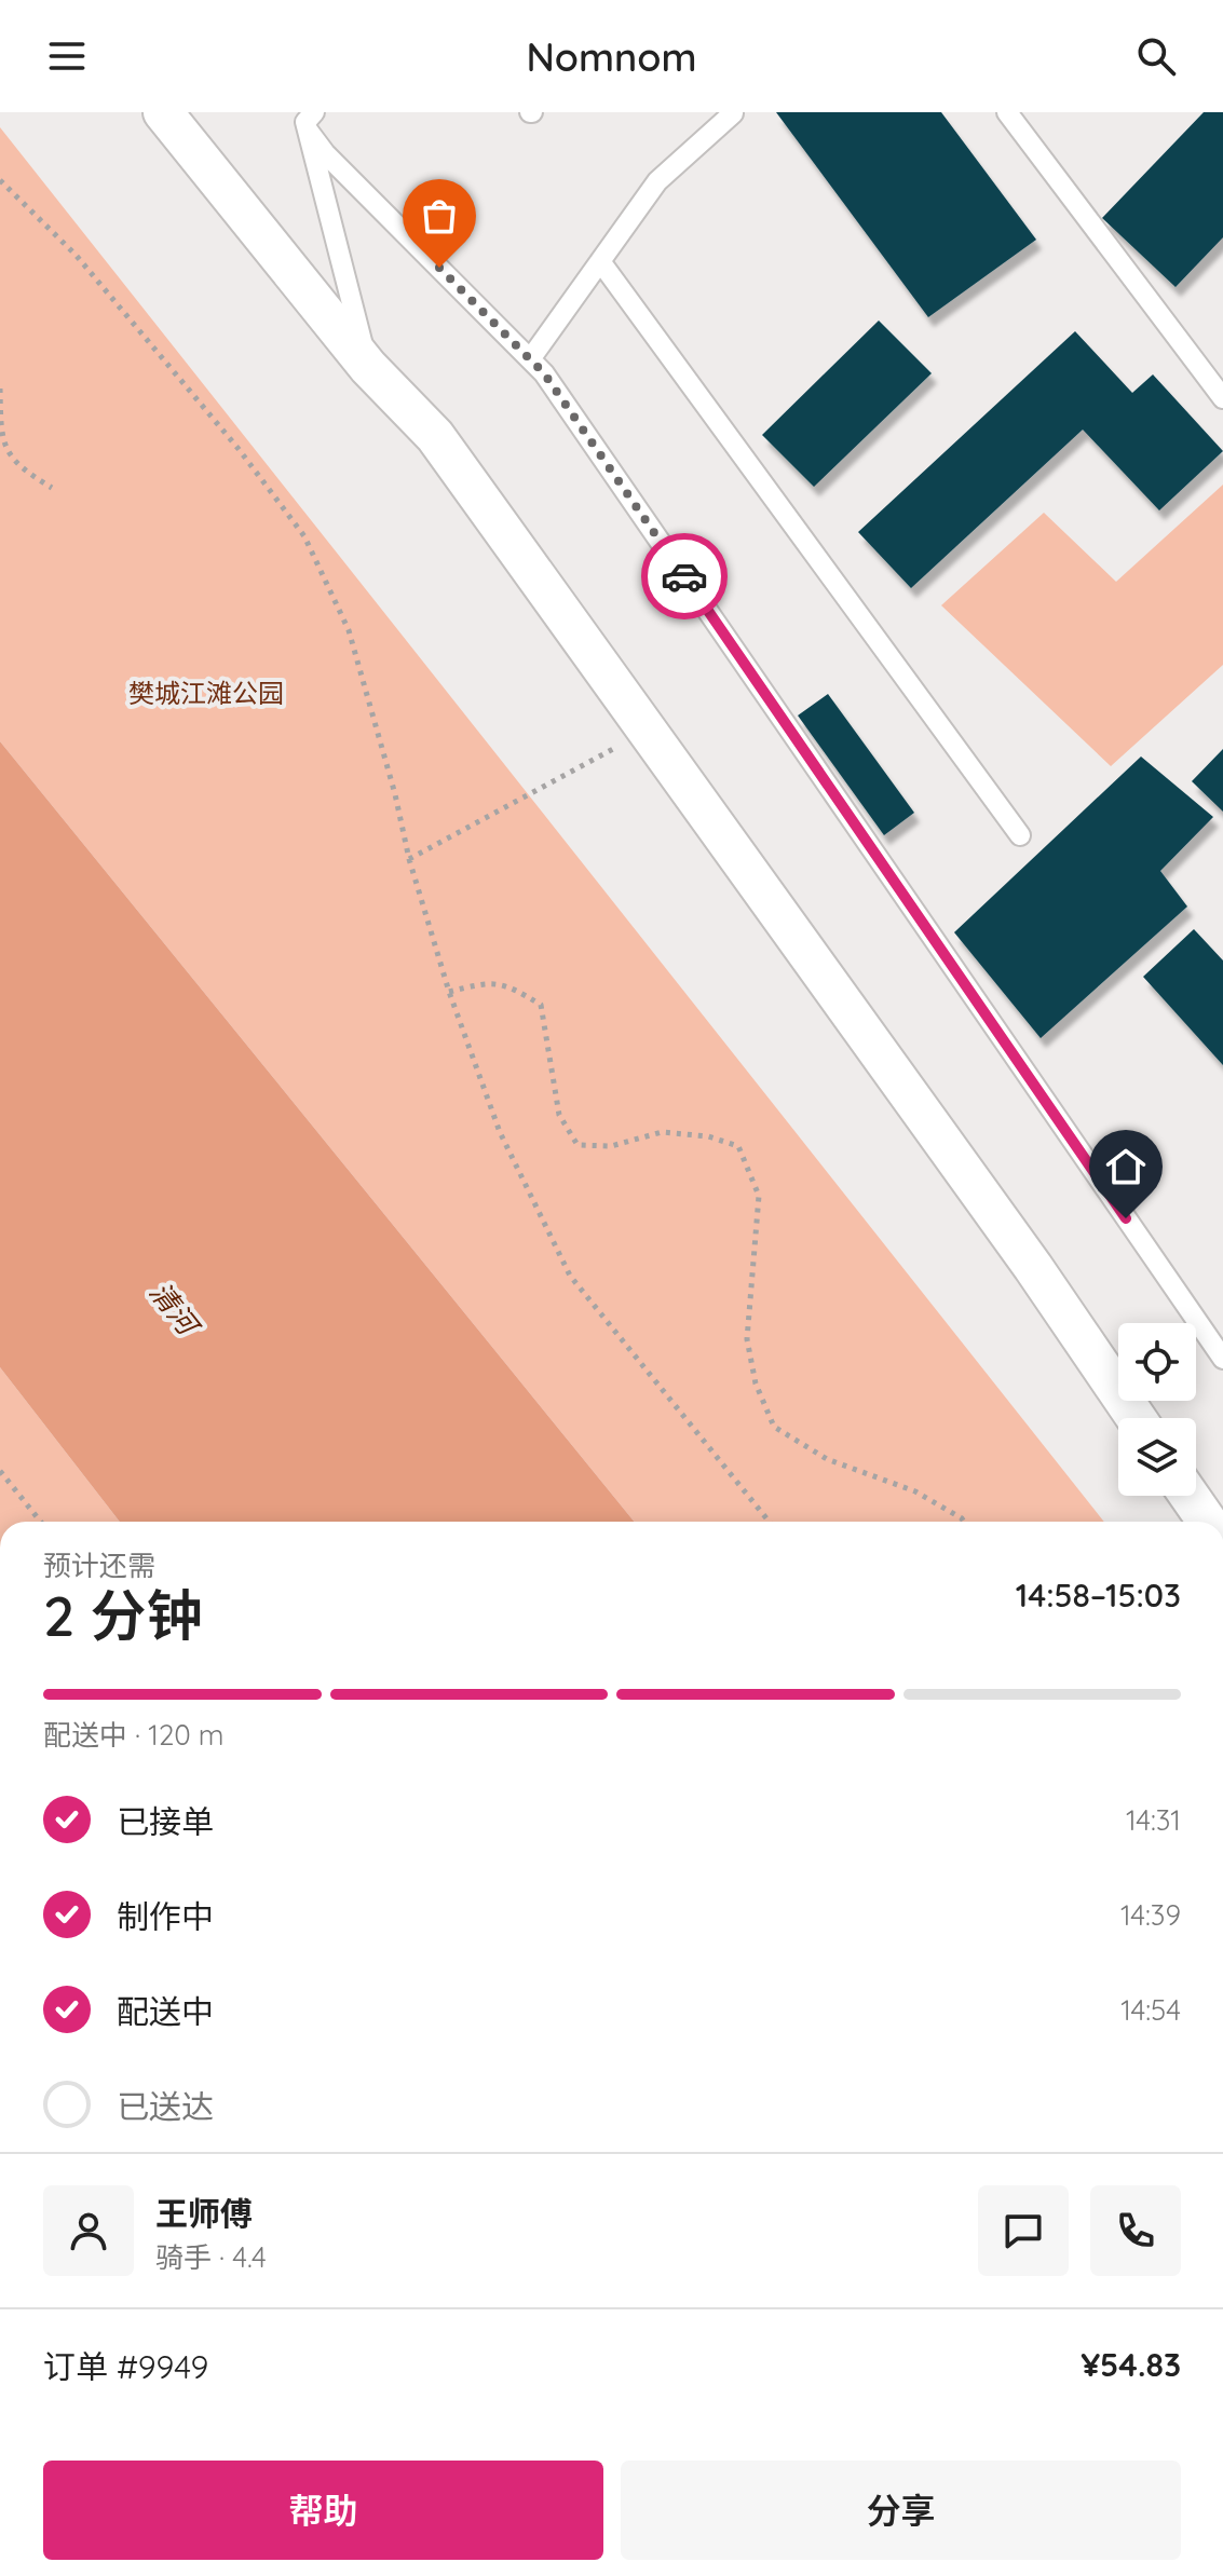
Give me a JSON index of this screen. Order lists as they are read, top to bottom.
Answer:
{
  "water": ["清河"],
  "parks": ["樊城江滩公园"],
  "page": {
    "header": "Nomnom",
    "heading": ["2 分钟", "预计还需", "14:58–15:03"],
    "panel": [
      "王师傅",
      "骑手 · 4.4",
      "订单 #9949",
      "¥54.83"
    ],
    "bar": "配送中 · 120 m",
    "list": [
      ["已接单", "14:31"],
      ["制作中", "14:39"],
      ["配送中", "14:54"],
      "已送达"
    ],
    "buttons": ["帮助", "分享"]
  }
}
